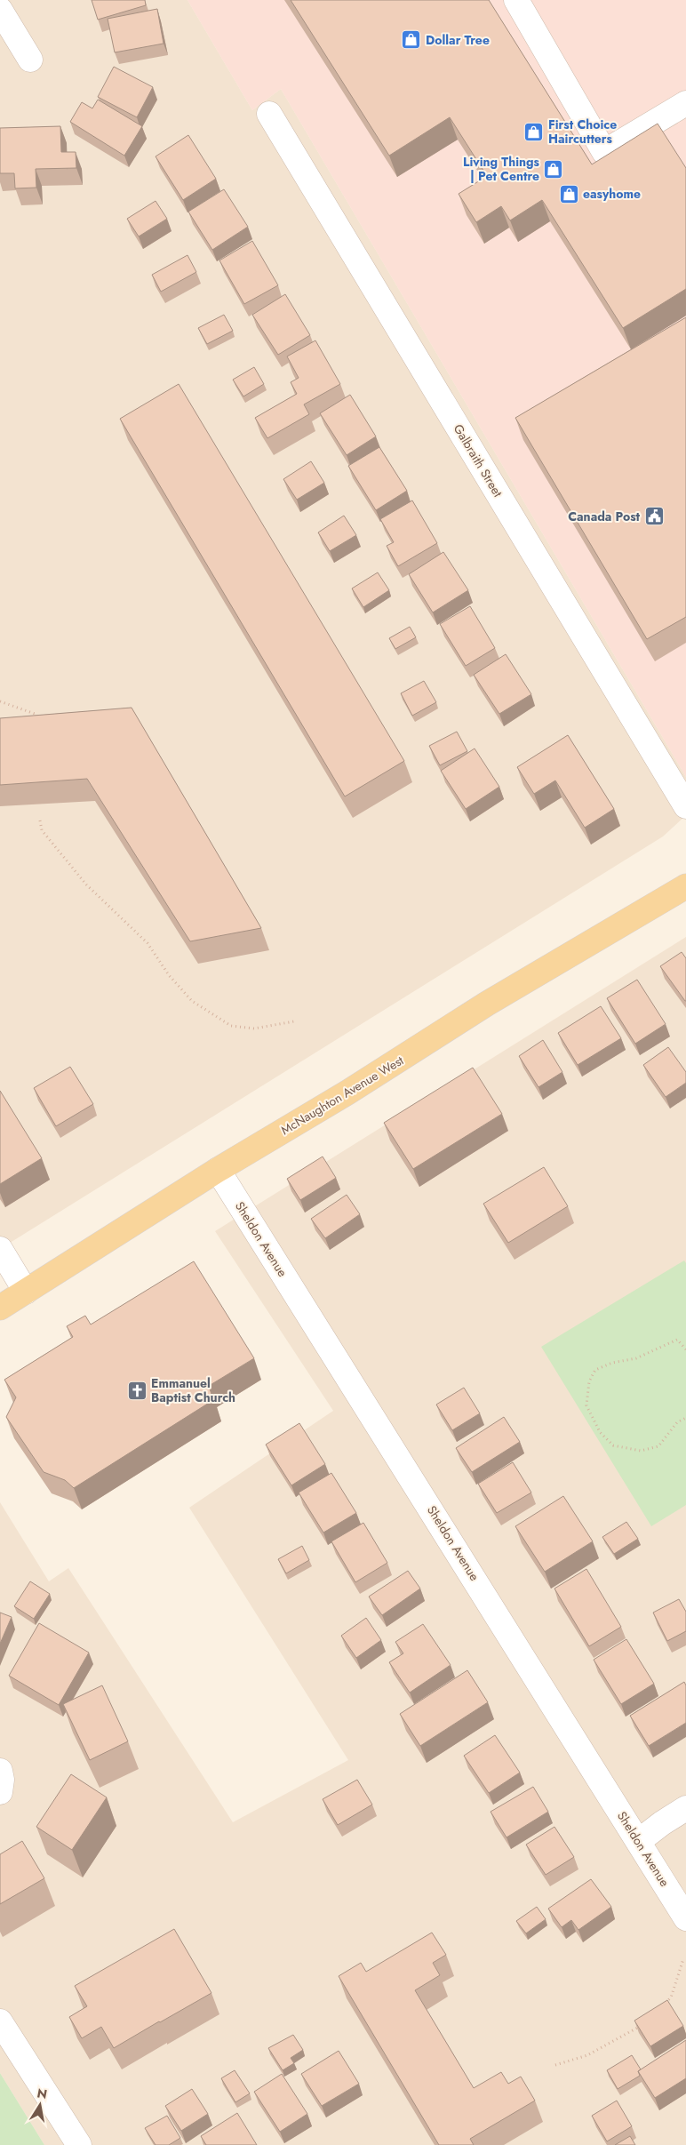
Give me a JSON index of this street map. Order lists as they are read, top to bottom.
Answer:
{
  "streets": {
    "main road": ["McNaughton Avenue West"],
    "street": ["Galbraith Street", "Sheldon Avenue"]
  },
  "crossings": [
    ["McNaughton Avenue West", "Sheldon Avenue"]
  ],
  "places": {
    "shop": [
      "Dollar Tree",
      "First Choice Haircutters",
      "Living Things | Pet Centre",
      "easyhome"
    ],
    "public building": ["Canada Post"],
    "church": ["Emmanuel Baptist Church"]
  },
  "north": "top"
}
